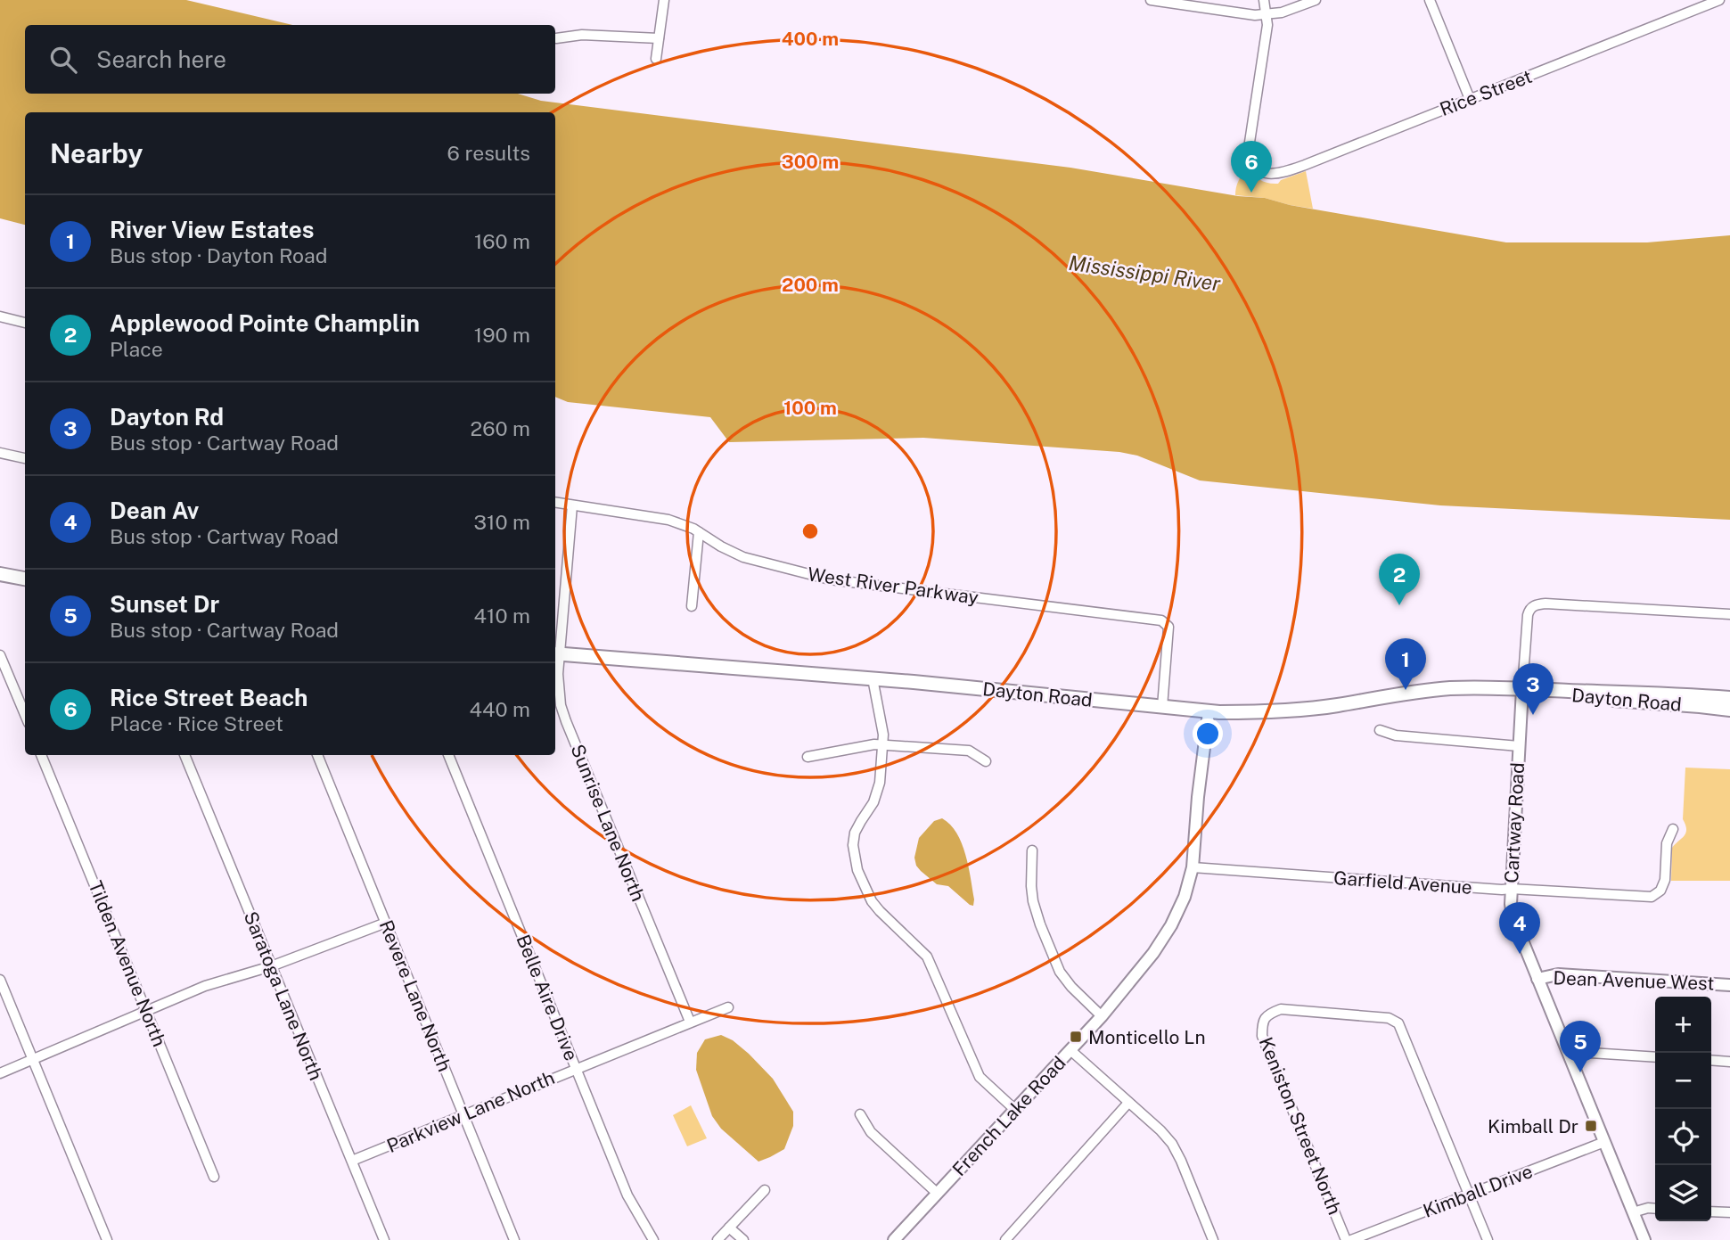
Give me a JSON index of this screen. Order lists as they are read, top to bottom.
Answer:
{
  "streets": {
    "main road": ["Dayton Road"],
    "street": [
      "Rice Street",
      "West River Parkway",
      "Sunrise Lane North",
      "Cartway Road",
      "Garfield Avenue",
      "Tilden Avenue North",
      "Dean Avenue West",
      "Saratoga Lane North",
      "Revere Lane North",
      "Belle Aire Drive",
      "Parkview Lane North",
      "French Lake Road",
      "Keniston Street North",
      "Kimball Drive"
    ]
  },
  "crossings": [
    ["West River Parkway", "Dayton Road"],
    ["West River Parkway", "Sunrise Lane North"],
    ["Dayton Road", "Sunrise Lane North"],
    ["Dayton Road", "Cartway Road"],
    ["Dayton Road", "French Lake Road"],
    ["Sunrise Lane North", "Parkview Lane North"],
    ["Cartway Road", "Garfield Avenue"],
    ["Cartway Road", "Dean Avenue West"],
    ["Cartway Road", "Kimball Drive"],
    ["Garfield Avenue", "French Lake Road"],
    ["Saratoga Lane North", "Parkview Lane North"],
    ["Revere Lane North", "Parkview Lane North"],
    ["Belle Aire Drive", "Parkview Lane North"],
    ["Keniston Street North", "Kimball Drive"]
  ],
  "water": ["Mississippi River"],
  "places": {
    "transit": ["Monticello Ln", "Kimball Dr"]
  },
  "page": {
    "search": "Search here",
    "heading": ["Nearby", "6 results"],
    "pins": [
      "6",
      "2",
      "1",
      "3",
      "4",
      "5"
    ],
    "list": [
      {
        "mark": "1",
        "name": "River View Estates",
        "note": "Bus stop · Dayton Road",
        "value": "160 m"
      },
      {
        "mark": "2",
        "name": "Applewood Pointe Champlin",
        "note": "Place",
        "value": "190 m"
      },
      {
        "mark": "3",
        "name": "Dayton Rd",
        "note": "Bus stop · Cartway Road",
        "value": "260 m"
      },
      {
        "mark": "4",
        "name": "Dean Av",
        "note": "Bus stop · Cartway Road",
        "value": "310 m"
      },
      {
        "mark": "5",
        "name": "Sunset Dr",
        "note": "Bus stop · Cartway Road",
        "value": "410 m"
      },
      {
        "mark": "6",
        "name": "Rice Street Beach",
        "note": "Place · Rice Street",
        "value": "440 m"
      }
    ],
    "map_buttons": ["+", "−"]
  },
  "rings": [
    "400 m",
    "300 m",
    "200 m",
    "100 m"
  ]
}
